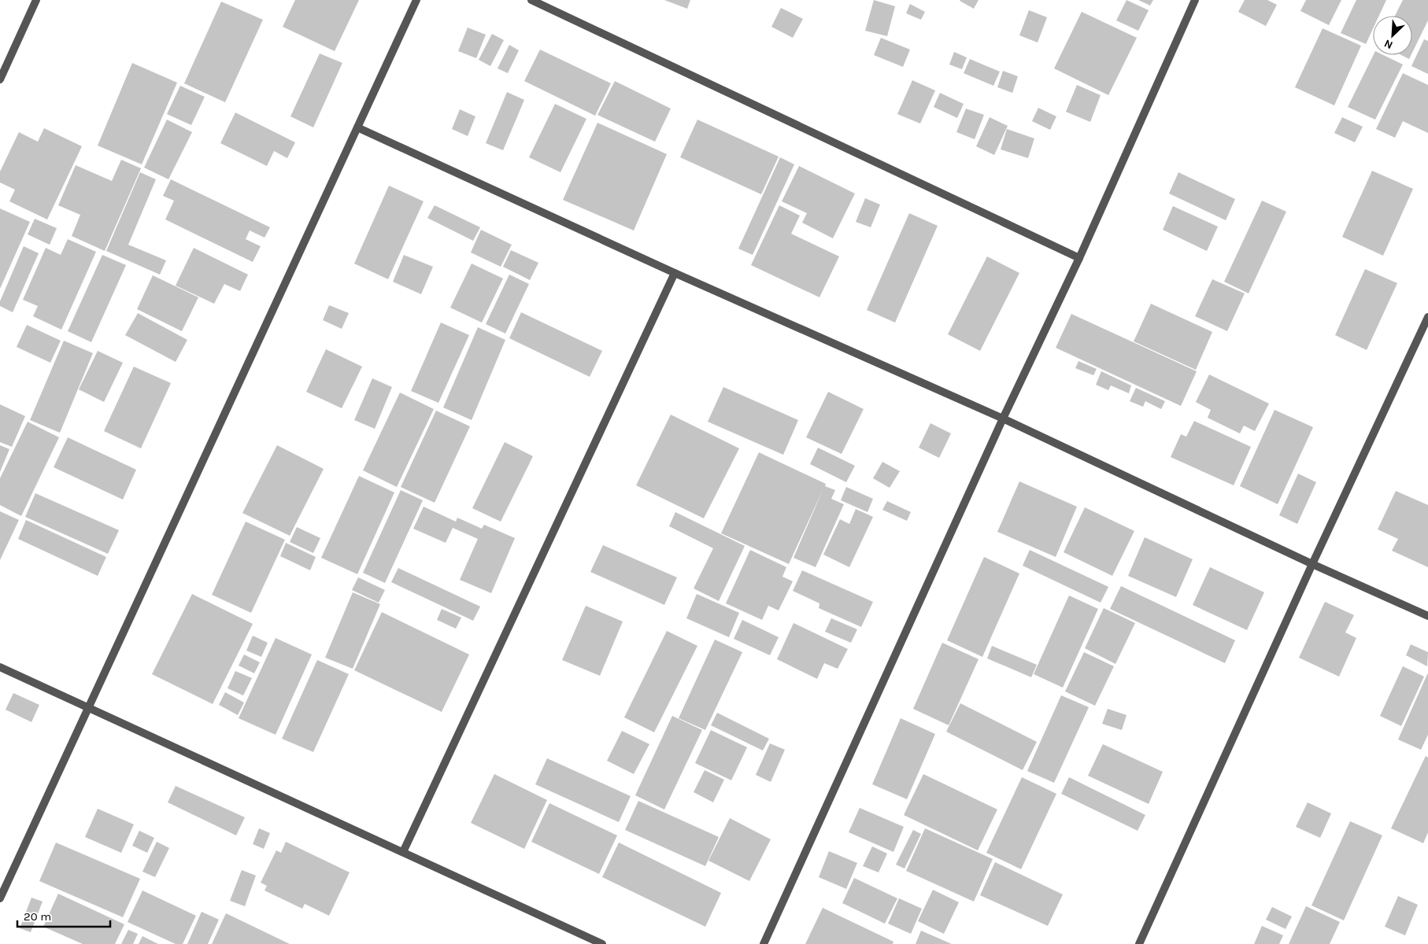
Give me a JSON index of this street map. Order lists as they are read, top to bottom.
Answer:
{
  "scale_bar": "20 m",
  "north": "bottom left"
}
